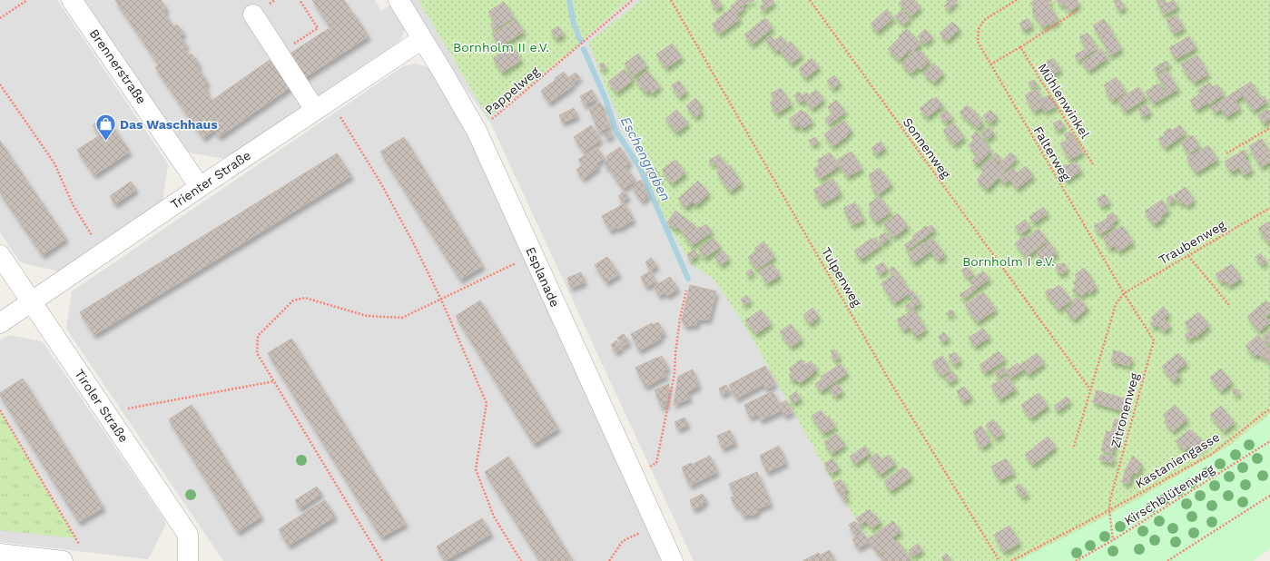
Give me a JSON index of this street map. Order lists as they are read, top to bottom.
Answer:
{
  "streets": {
    "street": [
      "Brennerstraße",
      "Trienter Straße",
      "Esplanade",
      "Tiroler Straße"
    ],
    "path": [
      "Pappelweg",
      "Mühlenwinkel",
      "Sonnenweg",
      "Falterweg",
      "Traubenweg",
      "Tulpenweg",
      "Zitronenweg",
      "Kastaniengasse",
      "Kirschblütenweg"
    ]
  },
  "crossings": [
    ["Brennerstraße", "Trienter Straße"],
    ["Falterweg", "Traubenweg"],
    ["Falterweg", "Zitronenweg"],
    ["Trienter Straße", "Esplanade"],
    ["Trienter Straße", "Tiroler Straße"],
    ["Traubenweg", "Zitronenweg"],
    ["Zitronenweg", "Kastaniengasse"],
    ["Zitronenweg", "Kirschblütenweg"]
  ],
  "water": ["Eschengraben"],
  "parks": ["Bornholm II e.V.", "Bornholm I e.V."],
  "places": {
    "shop": ["Das Waschhaus"]
  }
}
